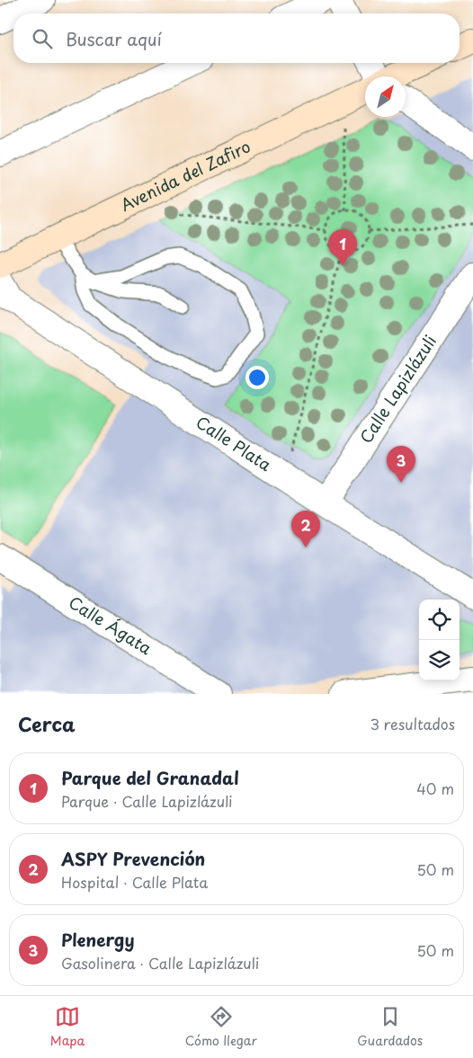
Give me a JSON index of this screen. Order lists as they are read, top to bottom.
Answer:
{
  "streets": {
    "main road": ["Avenida del Zafiro"],
    "street": ["Calle Lapizlázuli", "Calle Plata", "Calle Ágata"]
  },
  "crossings": [
    ["Calle Lapizlázuli", "Calle Plata"]
  ],
  "north": "top right",
  "page": {
    "search": "Buscar aquí",
    "pins": ["1", "3", "2"],
    "heading": ["Cerca", "3 resultados"],
    "list": [
      {
        "mark": "1",
        "name": "Parque del Granadal",
        "note": "Parque · Calle Lapizlázuli",
        "value": "40 m"
      },
      {
        "mark": "2",
        "name": "ASPY Prevención",
        "note": "Hospital · Calle Plata",
        "value": "50 m"
      },
      {
        "mark": "3",
        "name": "Plenergy",
        "note": "Gasolinera · Calle Lapizlázuli",
        "value": "50 m"
      }
    ],
    "nav": ["Mapa", "Cómo llegar", "Guardados"]
  }
}
